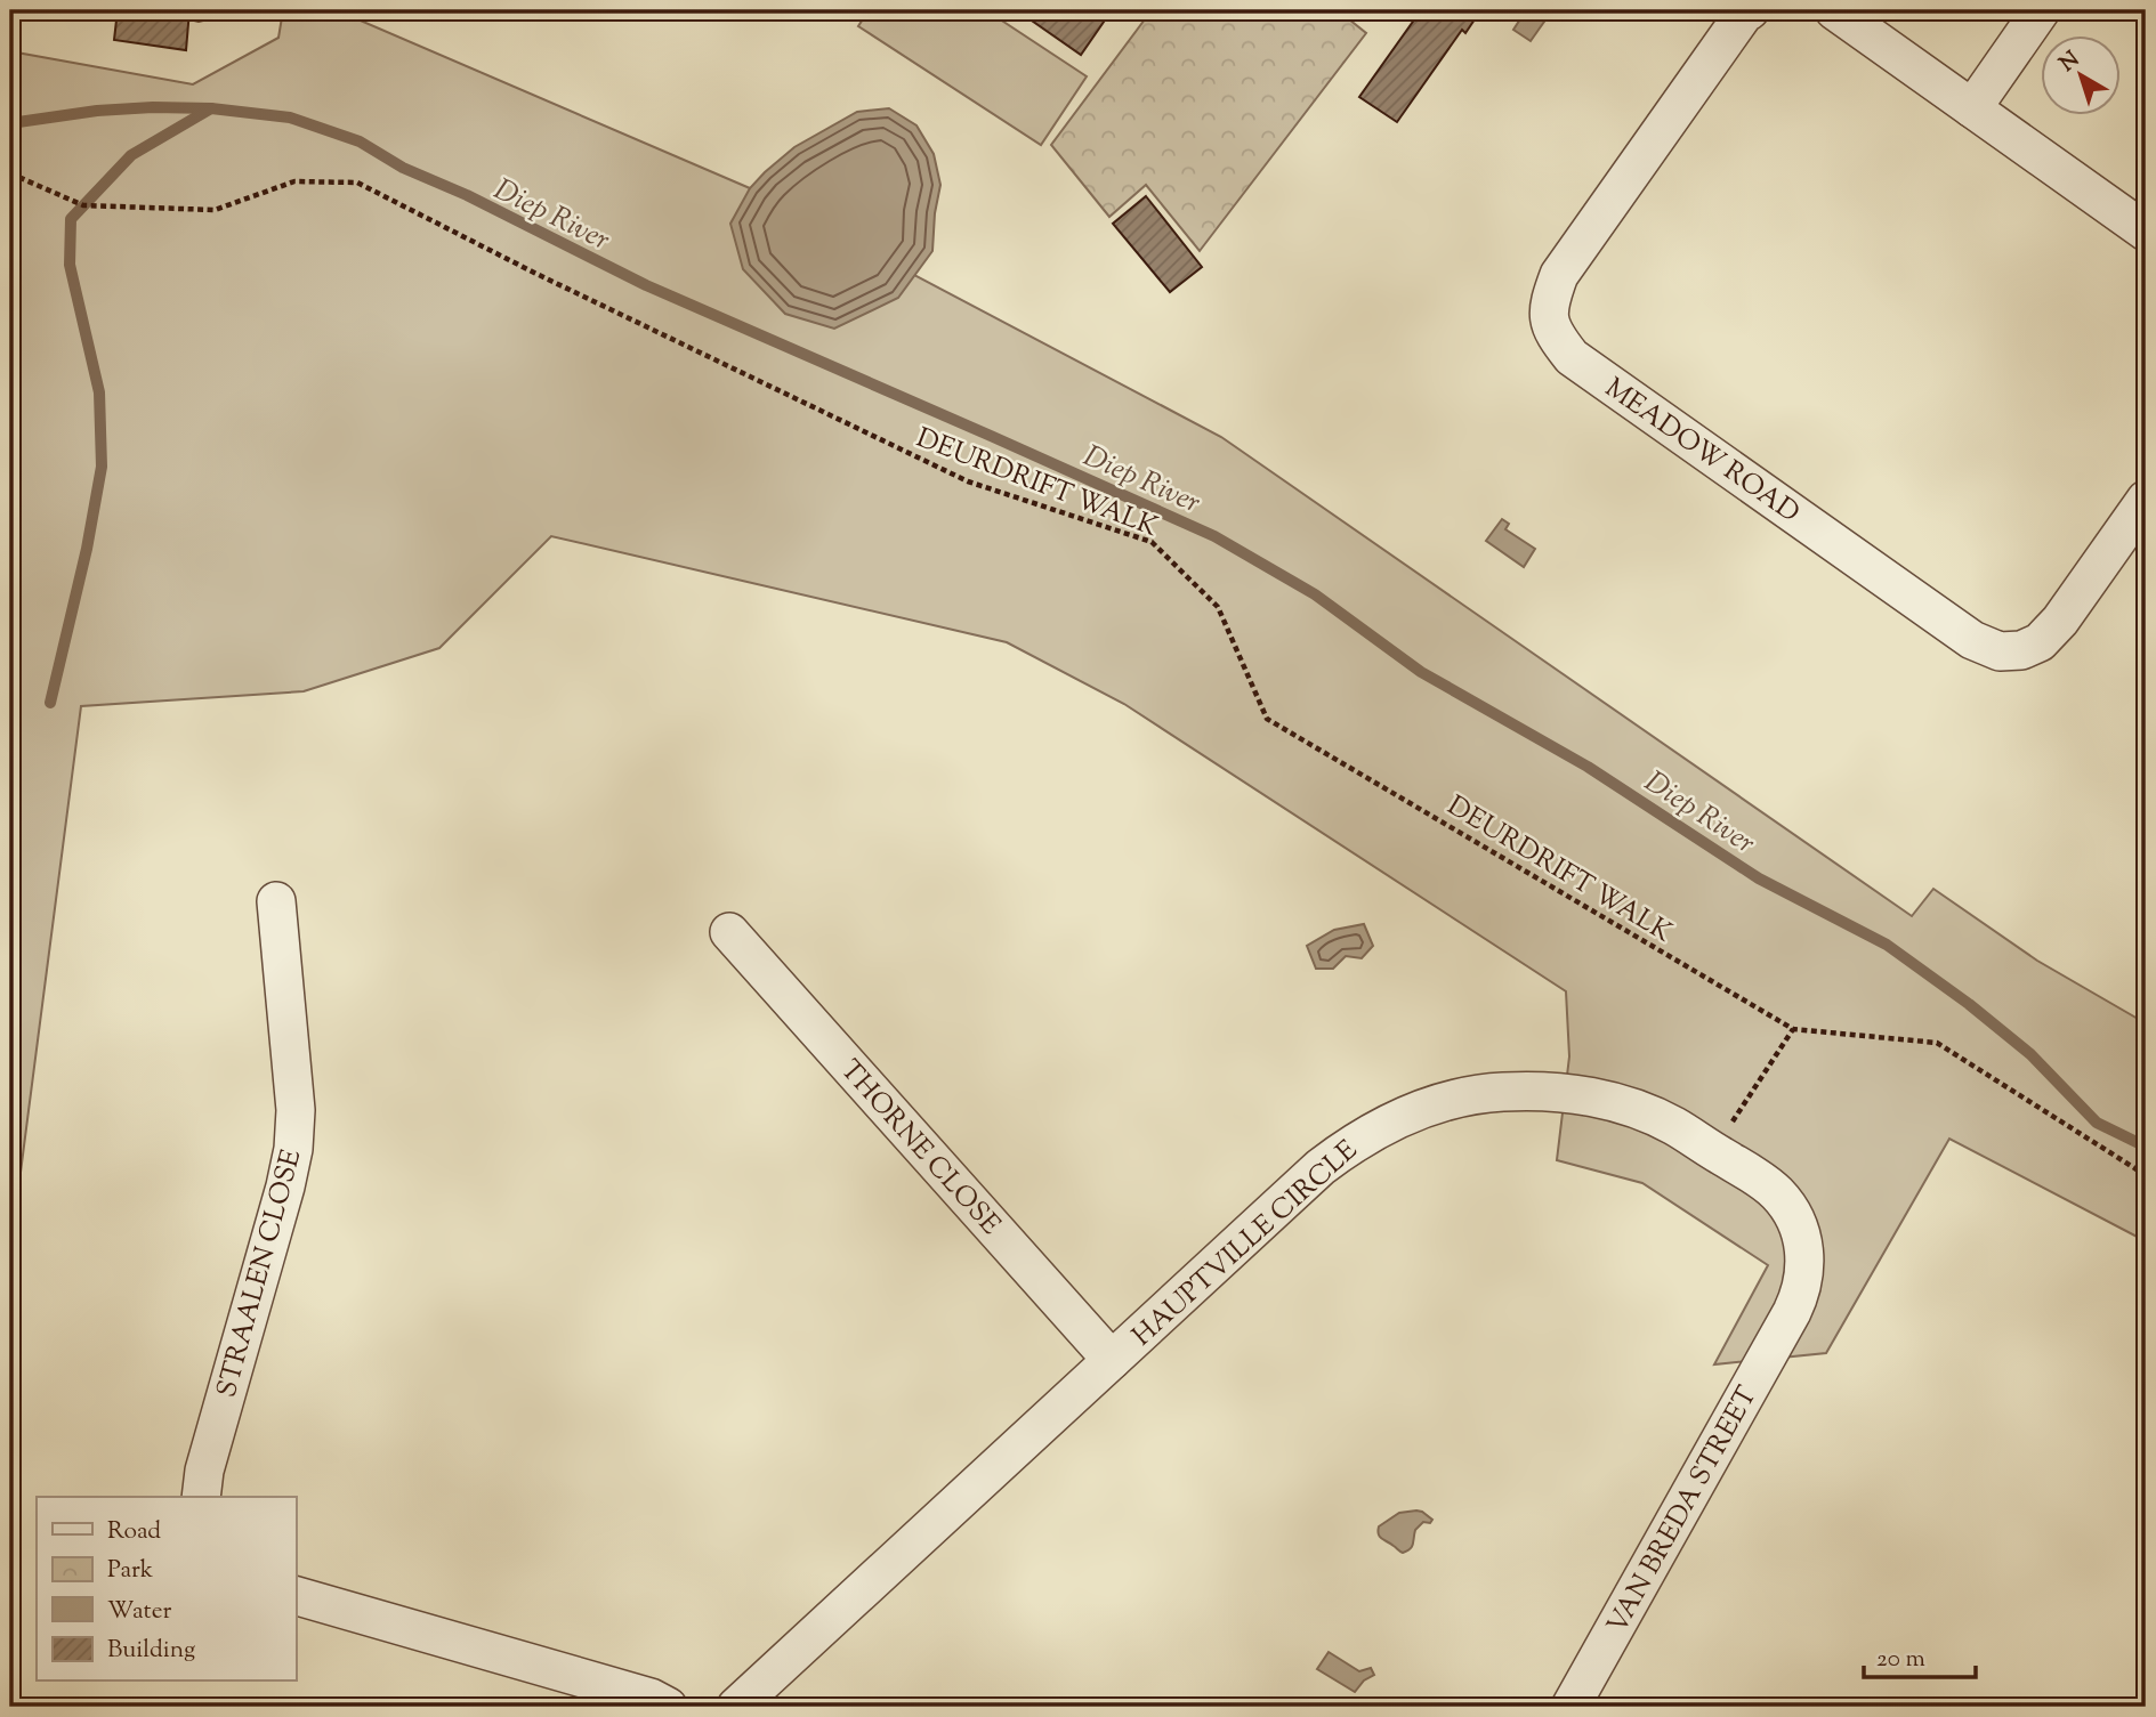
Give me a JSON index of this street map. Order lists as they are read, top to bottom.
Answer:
{
  "streets": {
    "street": [
      "MEADOW ROAD",
      "THORNE CLOSE",
      "HAUPTVILLE CIRCLE",
      "STRAALEN CLOSE",
      "VAN BREDA STREET"
    ],
    "path": ["DEURDRIFT WALK"]
  },
  "crossings": [
    ["THORNE CLOSE", "HAUPTVILLE CIRCLE"],
    ["HAUPTVILLE CIRCLE", "VAN BREDA STREET"]
  ],
  "water": ["Diep River"],
  "legend": [
    "Road",
    "Park",
    "Water",
    "Building"
  ],
  "scale_bar": "20 m",
  "north": "top left"
}
